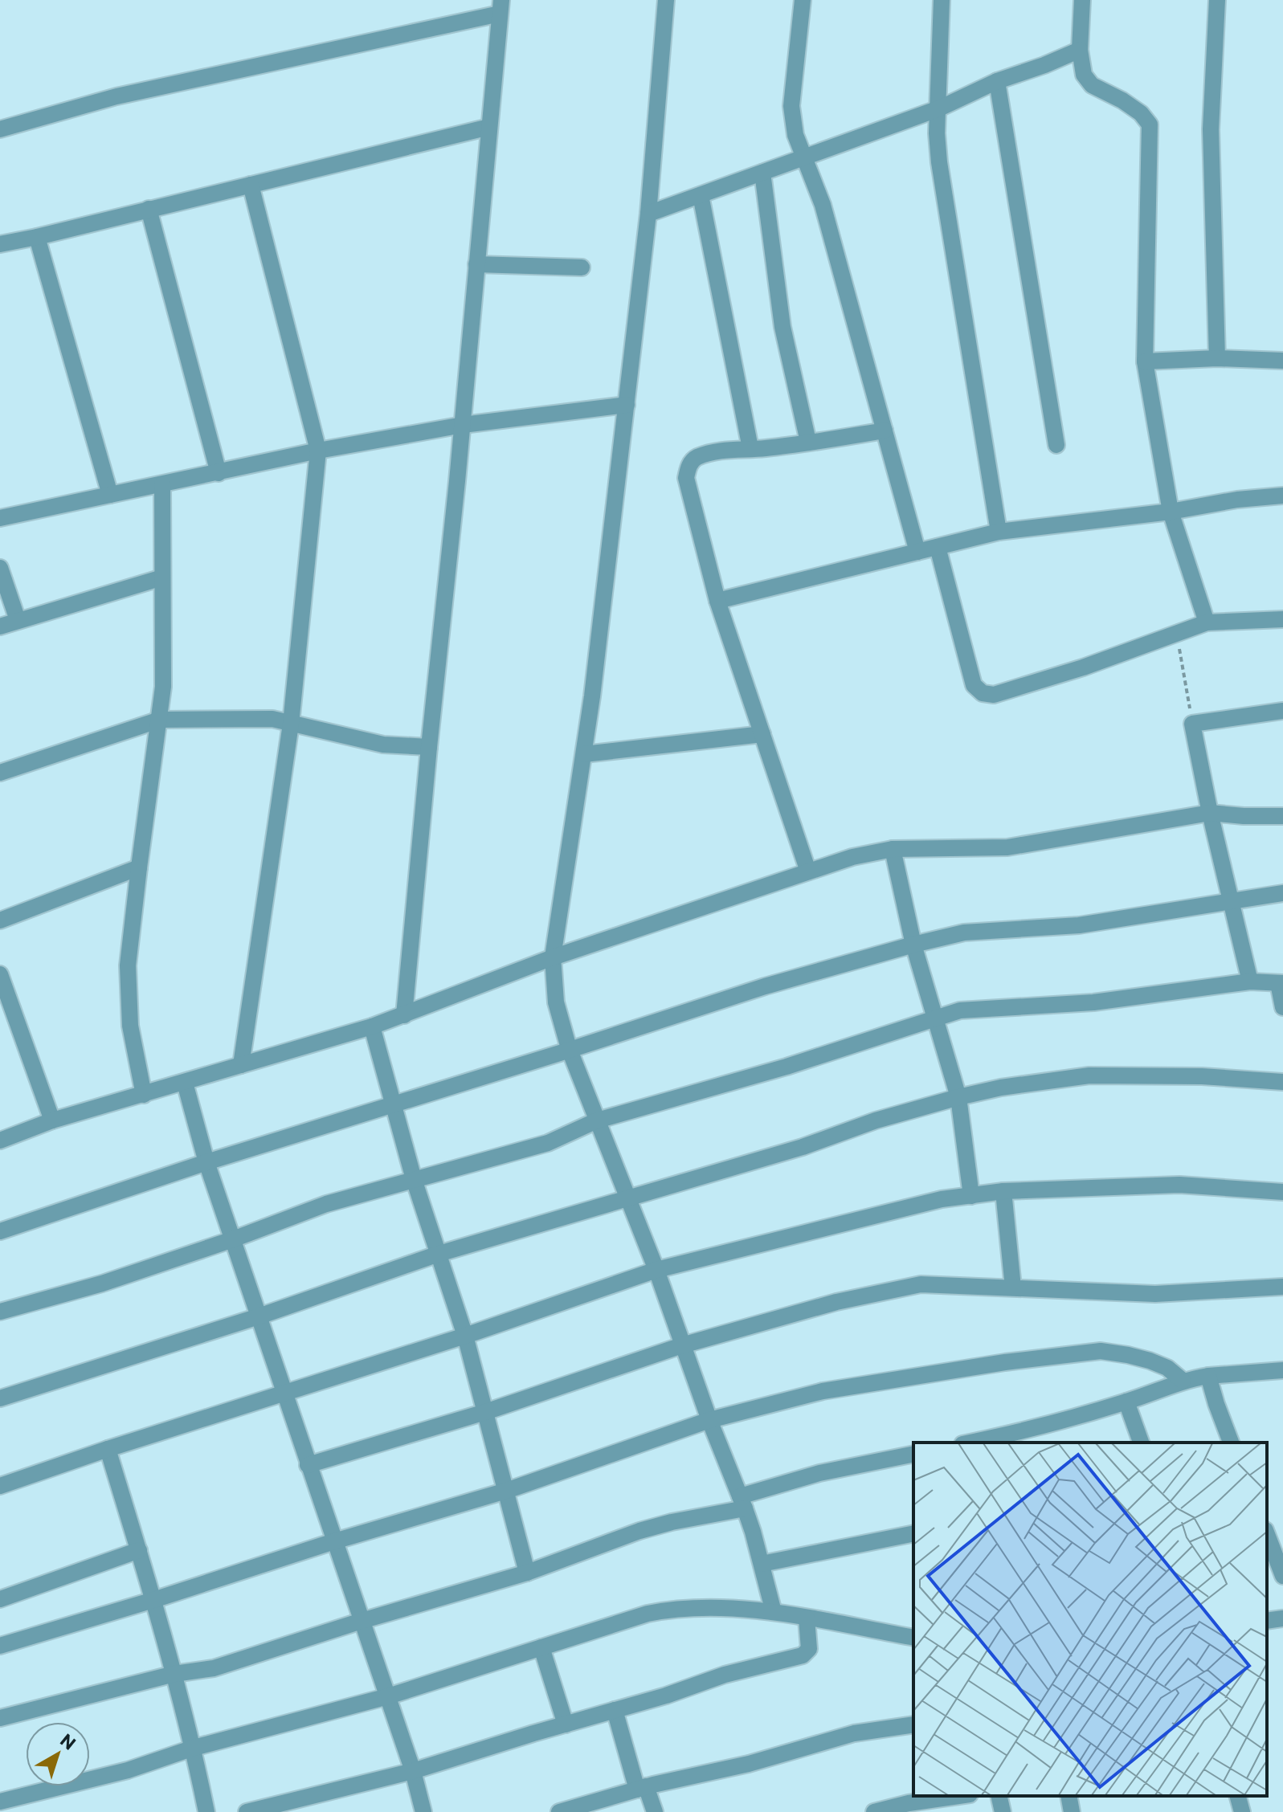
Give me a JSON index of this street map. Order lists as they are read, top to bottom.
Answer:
{
  "north": "top right"
}
